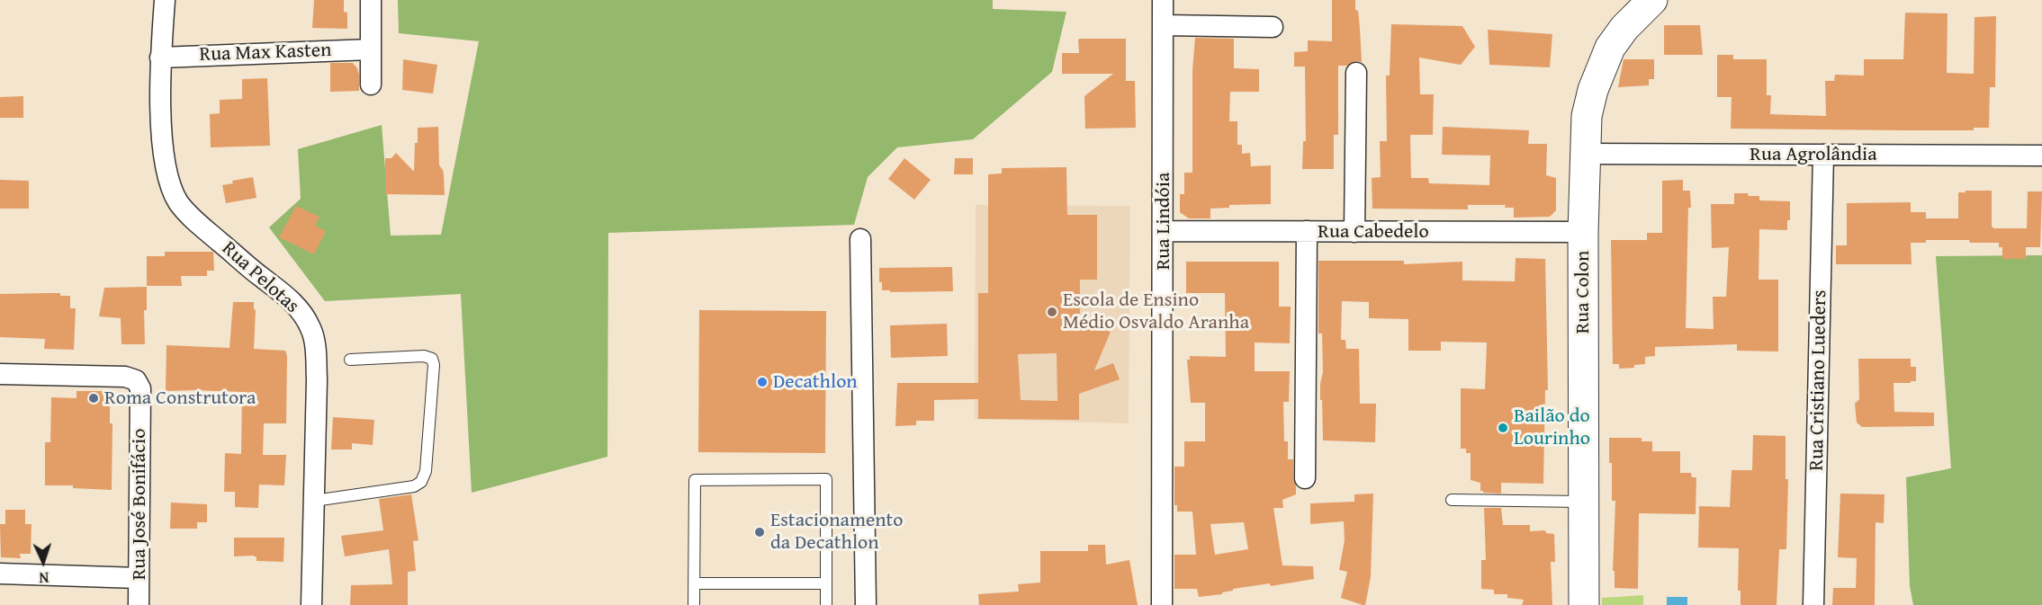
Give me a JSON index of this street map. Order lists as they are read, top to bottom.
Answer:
{
  "streets": {
    "street": [
      "Rua Max Kasten",
      "Rua Agrolândia",
      "Rua Lindóia",
      "Rua Cabedelo",
      "Rua Pelotas",
      "Rua Colon",
      "Rua Cristiano Lueders",
      "Rua José Bonifácio"
    ]
  },
  "crossings": [
    ["Rua Max Kasten", "Rua Pelotas"],
    ["Rua Agrolândia", "Rua Colon"],
    ["Rua Agrolândia", "Rua Cristiano Lueders"],
    ["Rua Lindóia", "Rua Cabedelo"],
    ["Rua Cabedelo", "Rua Colon"]
  ],
  "places": [
    "Escola de Ensino Médio Osvaldo Aranha",
    "Decathlon",
    "Roma Construtora",
    "Bailão do Lourinho",
    "Estacionamento da Decathlon"
  ],
  "north": "bottom"
}
